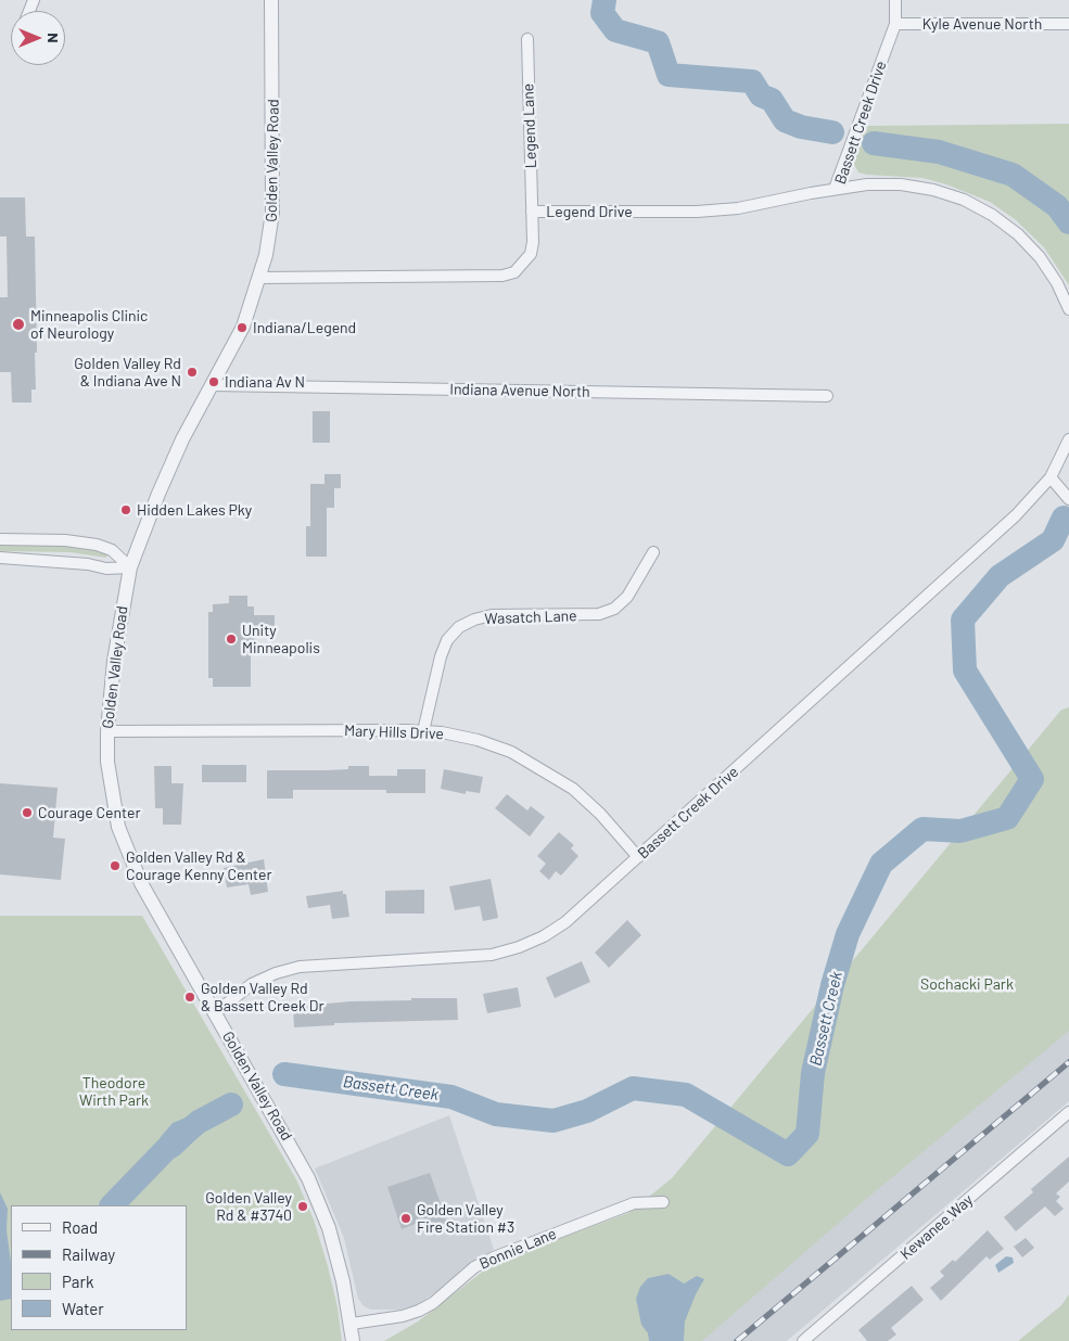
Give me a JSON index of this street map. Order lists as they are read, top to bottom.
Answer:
{
  "streets": {
    "street": [
      "Kyle Avenue North",
      "Bassett Creek Drive",
      "Legend Lane",
      "Golden Valley Road",
      "Legend Drive",
      "Indiana Avenue North",
      "Wasatch Lane",
      "Mary Hills Drive",
      "Kewanee Way",
      "Bonnie Lane"
    ]
  },
  "crossings": [
    ["Kyle Avenue North", "Bassett Creek Drive"],
    ["Bassett Creek Drive", "Golden Valley Road"],
    ["Bassett Creek Drive", "Legend Drive"],
    ["Bassett Creek Drive", "Mary Hills Drive"],
    ["Legend Lane", "Legend Drive"],
    ["Golden Valley Road", "Legend Drive"],
    ["Golden Valley Road", "Indiana Avenue North"],
    ["Golden Valley Road", "Mary Hills Drive"],
    ["Golden Valley Road", "Bonnie Lane"],
    ["Wasatch Lane", "Mary Hills Drive"]
  ],
  "water": ["Bassett Creek"],
  "parks": ["Sochacki Park", "Theodore Wirth Park"],
  "places": [
    "Minneapolis Clinic of Neurology",
    "Indiana/Legend",
    "Golden Valley Rd & Indiana Ave N",
    "Indiana Av N",
    "Hidden Lakes Pky",
    "Unity Minneapolis",
    "Courage Center",
    "Golden Valley Rd & Courage Kenny Center",
    "Golden Valley Rd & Bassett Creek Dr",
    "Golden Valley Rd & #3740",
    "Golden Valley Fire Station #3"
  ],
  "legend": [
    "Road",
    "Railway",
    "Park",
    "Water"
  ],
  "north": "right"
}
